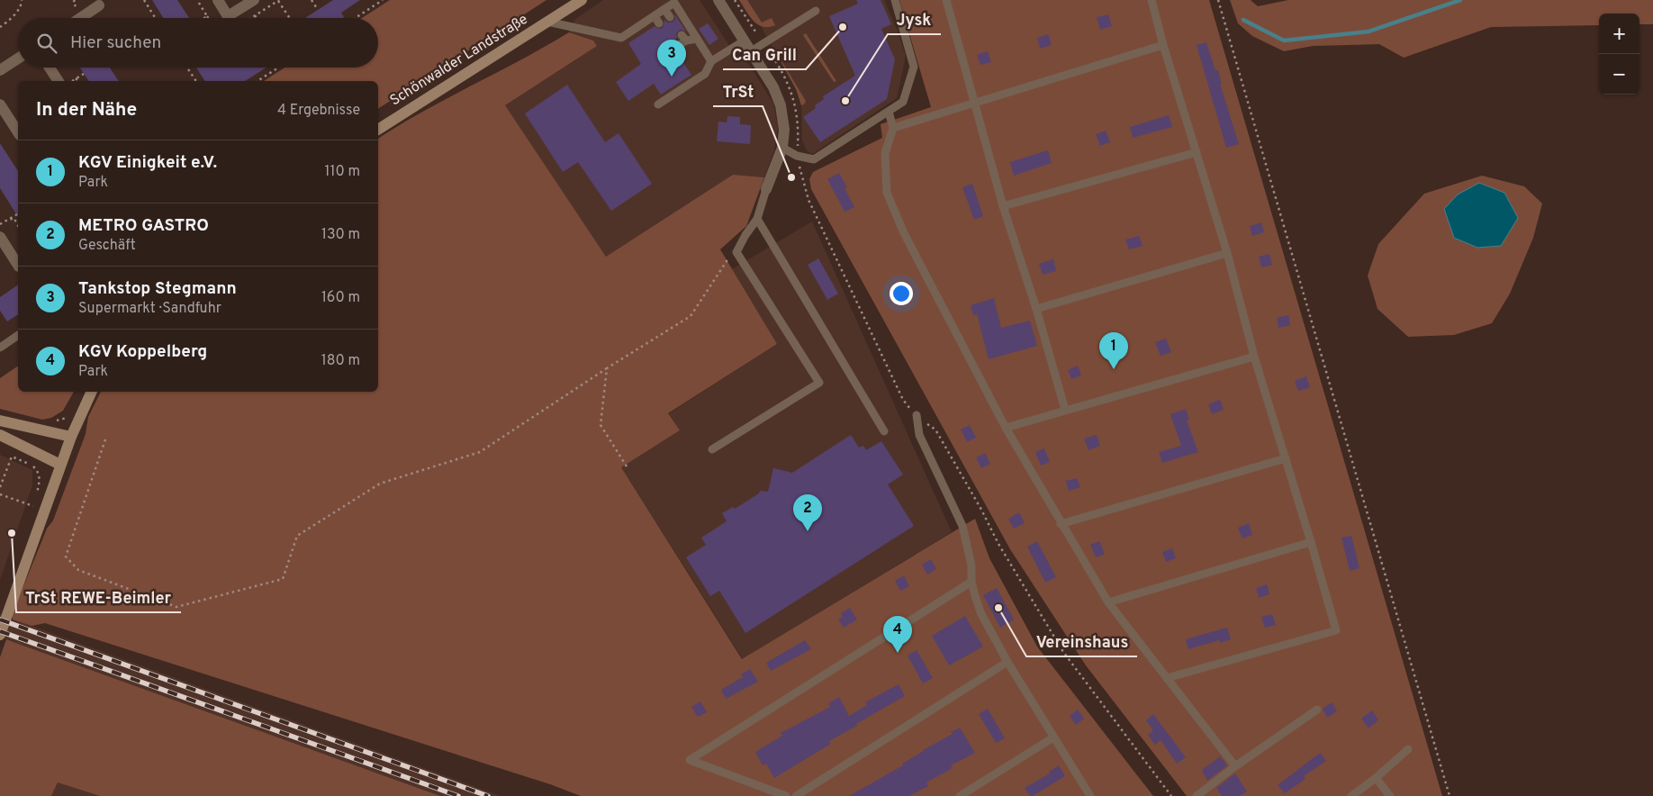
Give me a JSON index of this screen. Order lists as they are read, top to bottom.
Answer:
{
  "streets": {
    "main road": ["Schönwalder Landstraße"]
  },
  "places": [
    "Can Grill",
    "Jysk",
    "TrSt",
    "TrSt REWE-Beimler",
    "Vereinshaus"
  ],
  "page": {
    "map_buttons": ["+", "−"],
    "search": "Hier suchen",
    "pins": [
      "3",
      "1",
      "2",
      "4"
    ],
    "heading": ["In der Nähe", "4 Ergebnisse"],
    "list": [
      {
        "mark": "1",
        "name": "KGV Einigkeit e.V.",
        "note": "Park",
        "value": "110 m"
      },
      {
        "mark": "2",
        "name": "METRO GASTRO",
        "note": "Geschäft",
        "value": "130 m"
      },
      {
        "mark": "3",
        "name": "Tankstop Stegmann",
        "note": "Supermarkt · Sandfuhr",
        "value": "160 m"
      },
      {
        "mark": "4",
        "name": "KGV Koppelberg",
        "note": "Park",
        "value": "180 m"
      }
    ]
  }
}
